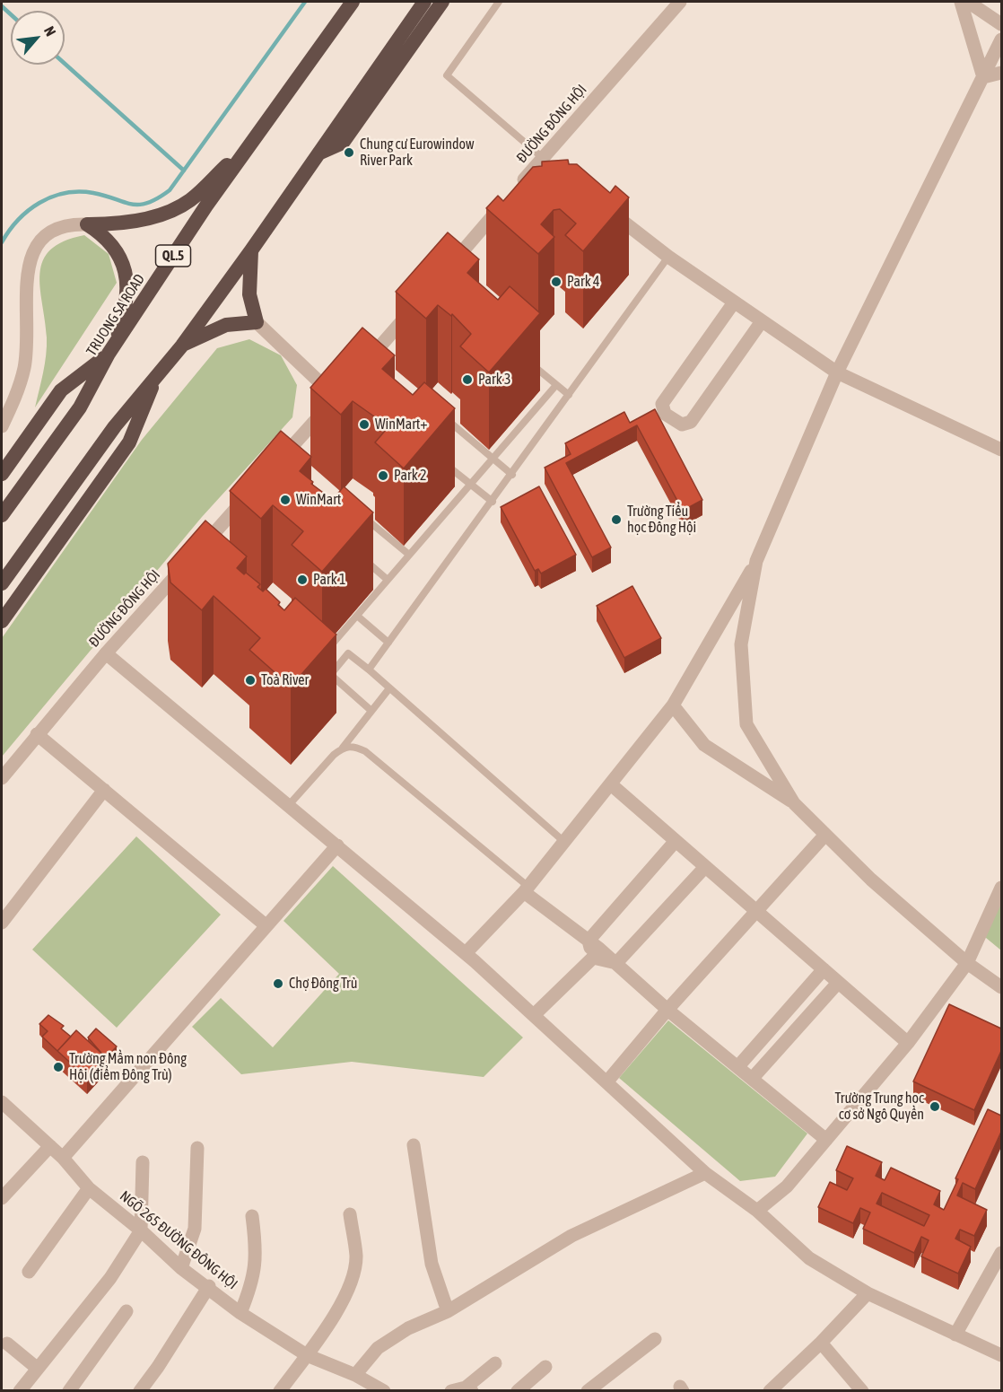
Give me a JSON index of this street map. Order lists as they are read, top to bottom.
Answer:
{
  "streets": {
    "highway": ["QL.5", "TRUONG SA ROAD"],
    "street": ["ĐƯỜNG ĐÔNG HỘI", "NGÕ 265 ĐƯỜNG ĐÔNG HỘI"]
  },
  "places": [
    "Chung cư Eurowindow River Park",
    "Park 4",
    "Park 3",
    "WinMart+",
    "Park 2",
    "WinMart",
    "Trường Tiểu học Đông Hội",
    "Park 1",
    "Toà River",
    "Chợ Đông Trù",
    "Trường Mầm non Đông Hội (điểm Đông Trù)",
    "Trường Trung học cơ sở Ngô Quyền"
  ],
  "north": "top right"
}
